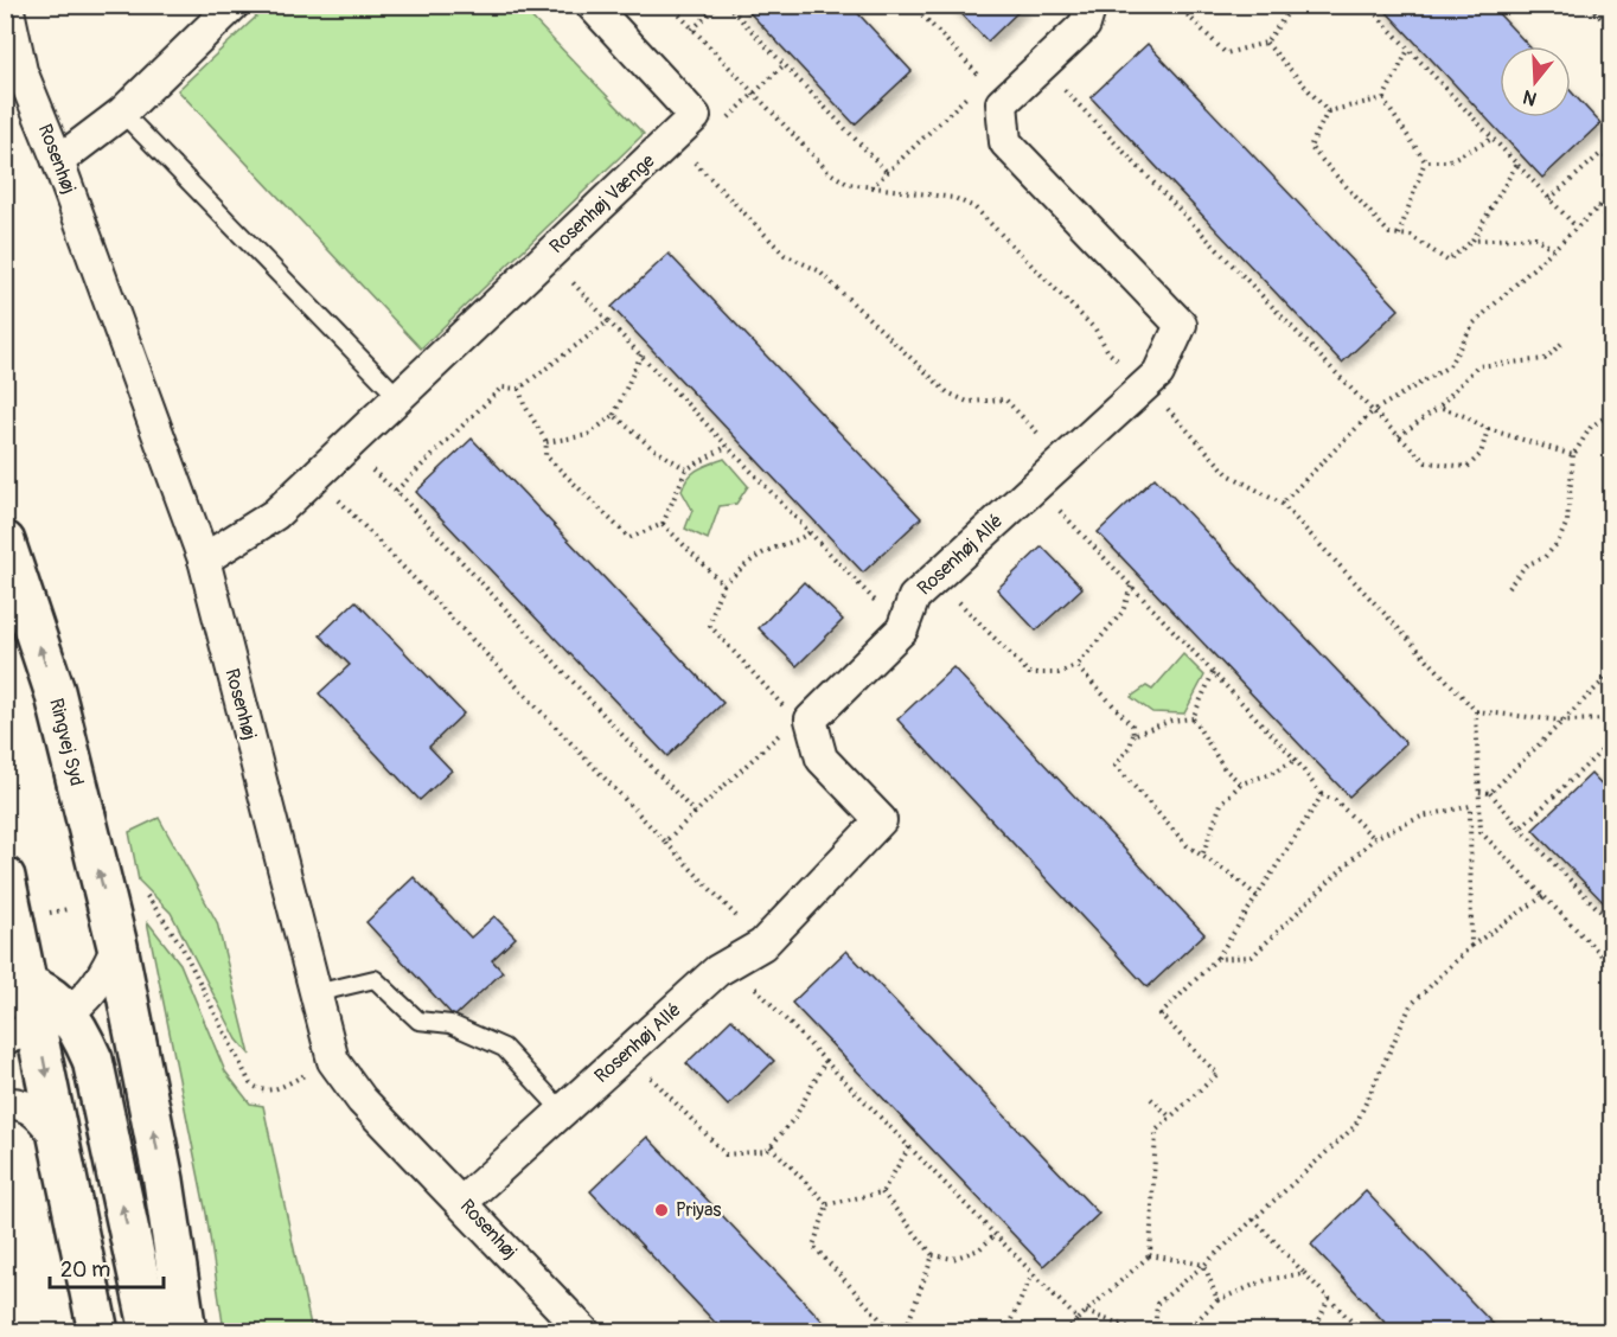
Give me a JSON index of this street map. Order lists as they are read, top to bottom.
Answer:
{
  "streets": {
    "main road": ["Ringvej Syd"],
    "street": ["Rosenhøj", "Rosenhøj Vænge", "Rosenhøj Allé"]
  },
  "crossings": [
    ["Rosenhøj", "Rosenhøj Vænge"],
    ["Rosenhøj", "Rosenhøj Allé"]
  ],
  "places": ["Priyas"],
  "scale_bar": "20 m",
  "north": "bottom"
}
